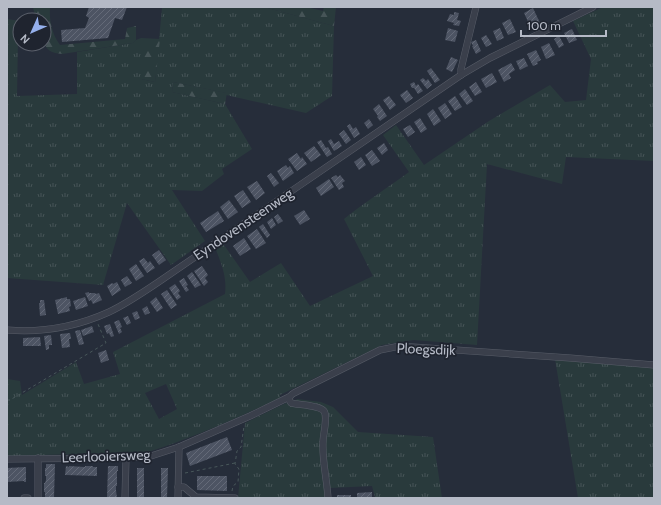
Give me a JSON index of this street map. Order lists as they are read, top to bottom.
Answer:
{
  "streets": {
    "street": ["Eyndovensteenweg", "Ploegsdijk", "Leerlooiersweg"]
  },
  "crossings": [
    ["Ploegsdijk", "Leerlooiersweg"]
  ],
  "scale_bar": "100 m",
  "north": "bottom left"
}
